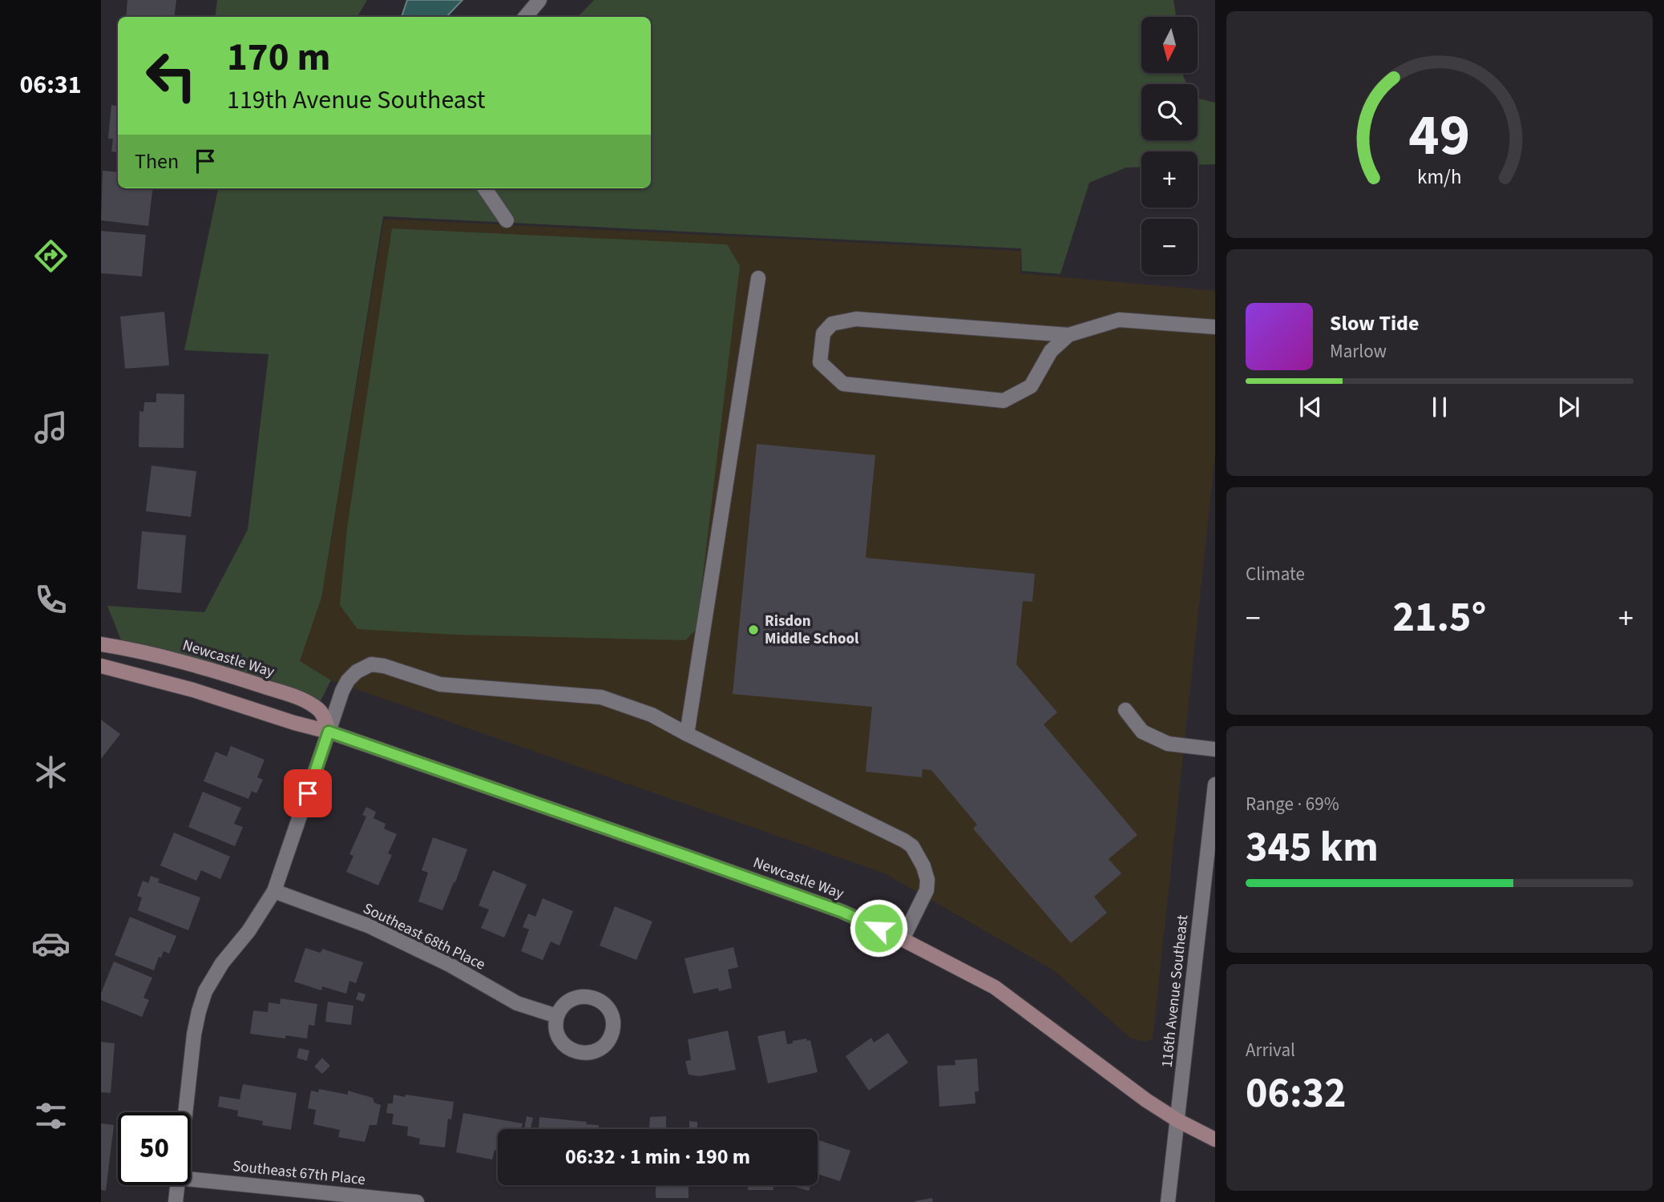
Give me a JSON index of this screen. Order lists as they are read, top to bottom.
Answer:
{
  "streets": {
    "main road": ["Newcastle Way"],
    "street": ["Southeast 68th Place", "116th Avenue Southeast", "Southeast 67th Place"]
  },
  "crossings": [
    ["Newcastle Way", "116th Avenue Southeast"]
  ],
  "places": ["Risdon Middle School"],
  "north": "bottom",
  "page": {
    "tabs": "06:31",
    "map_buttons": ["+", "−"],
    "turn": ["170 m", "119th Avenue Southeast"],
    "then": "Then",
    "song": ["Slow Tide", "Marlow"],
    "tile": [
      "Climate",
      ["Range · 69%", "345 km"],
      ["Arrival", "06:32"]
    ],
    "heat": ["−", "21.5°", "+"],
    "limit": "50",
    "trip": "06:32 · 1 min · 190 m",
    "gauge": ["49", "km/h"]
  }
}
